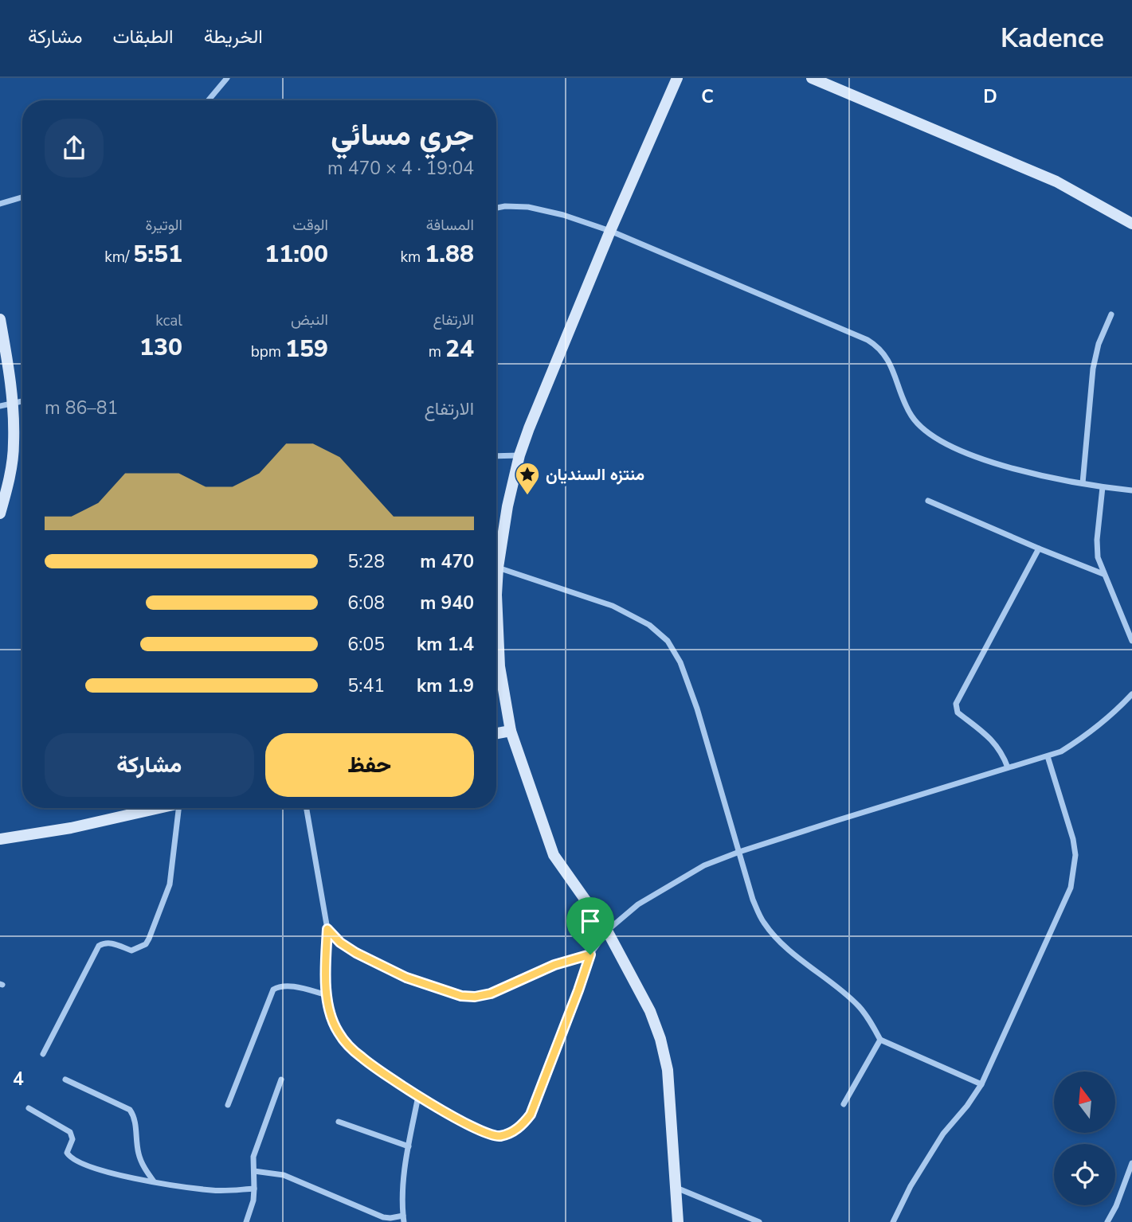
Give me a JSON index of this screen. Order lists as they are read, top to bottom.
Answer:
{
  "places": {
    "place": ["منتزه السنديان"]
  },
  "north": "top",
  "page": {
    "header": "Kadence",
    "nav": ["الخريطة", "الطبقات", "مشاركة"],
    "heading": ["جري مسائي", "19:04 · 4 × 470 m"],
    "stats": [
      ["المسافة", "1.88 km"],
      ["الوقت", "11:00"],
      ["الوتيرة", "5:51 /km"],
      ["الارتفاع", "24 m"],
      ["النبض", "159 bpm"],
      ["kcal", "130"]
    ],
    "chart": ["الارتفاع", "81–86 m"],
    "list": [
      {
        "name": "470 m",
        "note": "5:28"
      },
      {
        "name": "940 m",
        "note": "6:08"
      },
      {
        "name": "1.4 km",
        "note": "6:05"
      },
      {
        "name": "1.9 km",
        "note": "5:41"
      }
    ],
    "buttons": ["حفظ", "مشاركة"]
  },
  "grid": {
    "columns": ["C", "D"],
    "rows": ["4"]
  }
}
